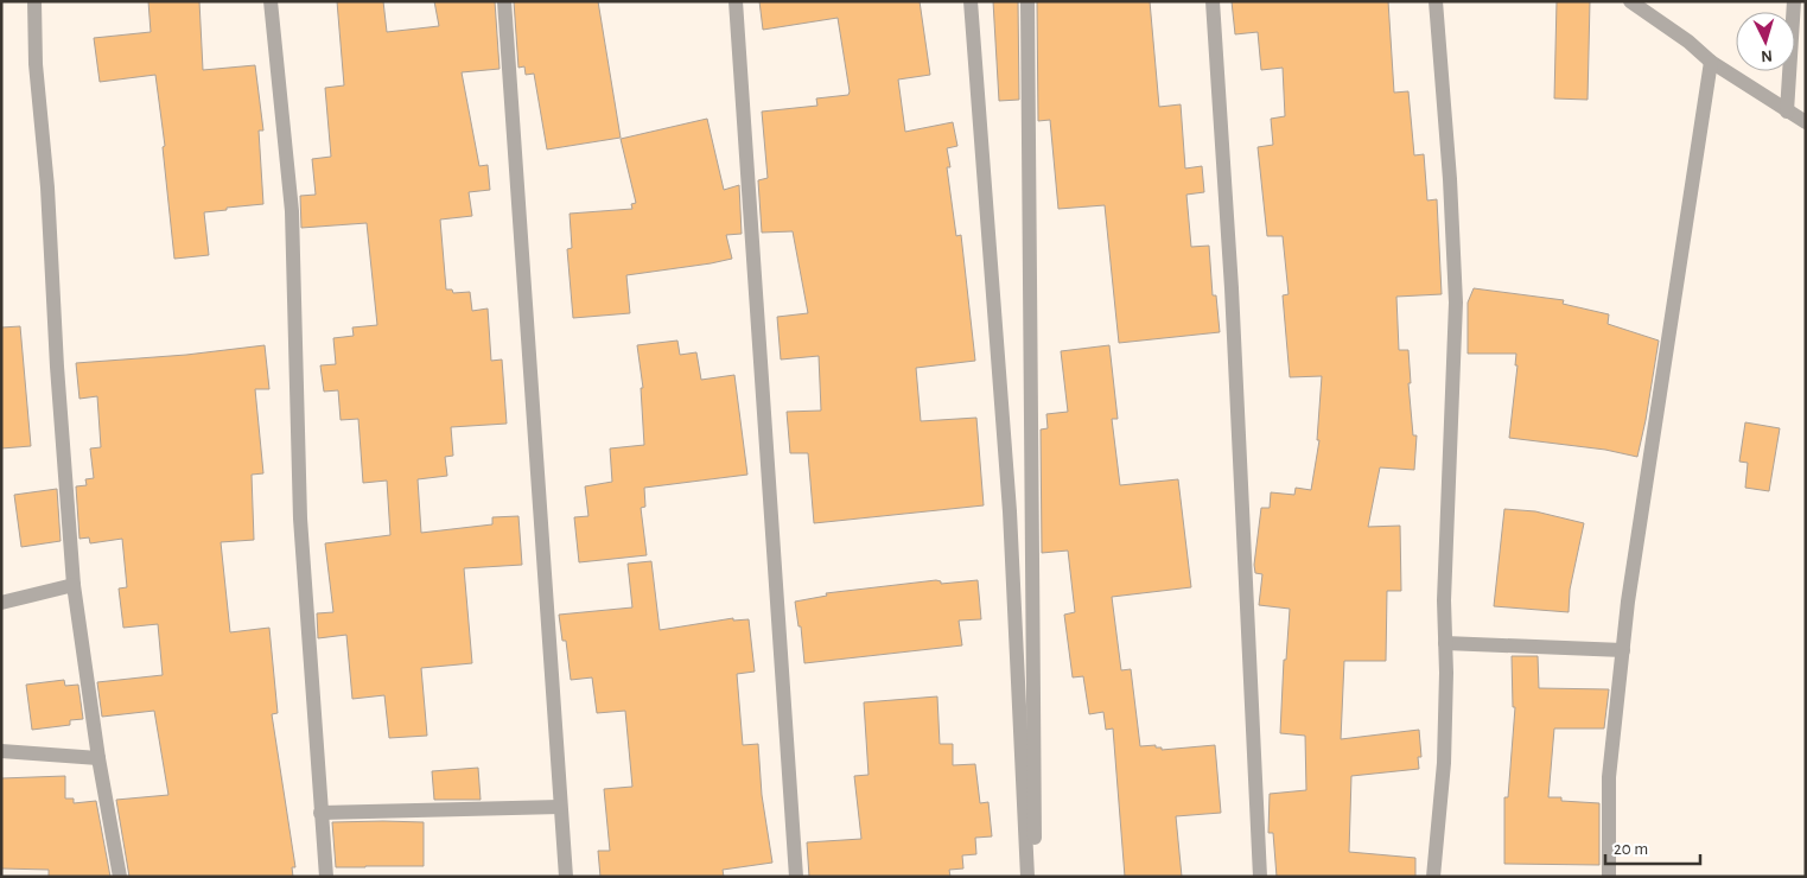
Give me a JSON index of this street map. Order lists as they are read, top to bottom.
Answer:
{
  "scale_bar": "20 m",
  "north": "bottom"
}
